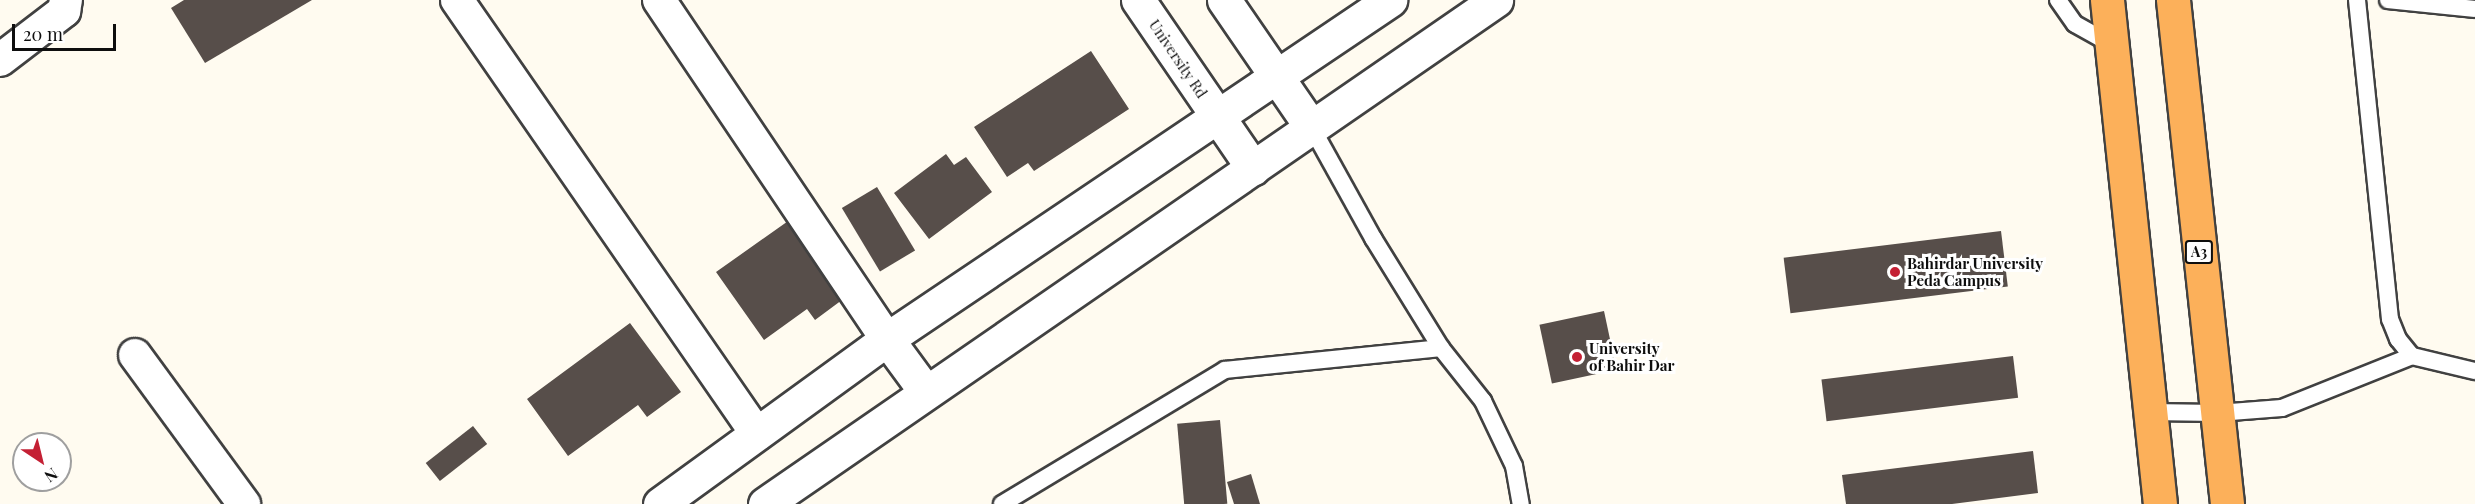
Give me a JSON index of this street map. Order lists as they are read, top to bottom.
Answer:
{
  "streets": {
    "highway": ["A3"],
    "street": ["University Rd"]
  },
  "places": ["Bahirdar University Peda Campus", "University of Bahir Dar"],
  "scale_bar": "20 m",
  "north": "bottom right"
}
